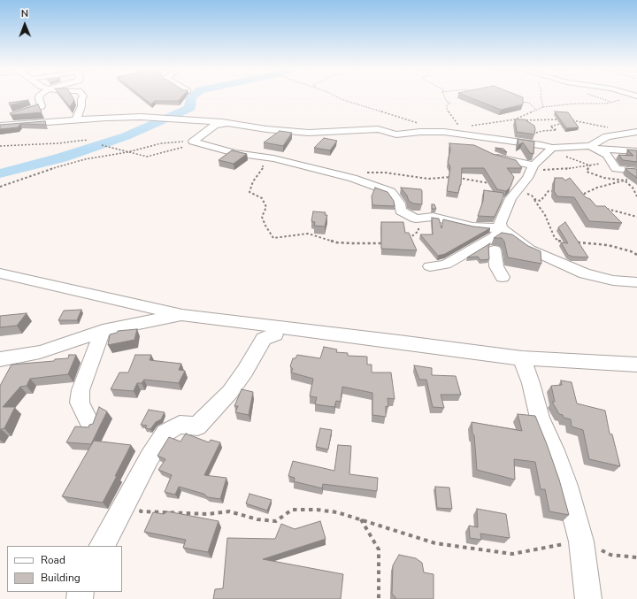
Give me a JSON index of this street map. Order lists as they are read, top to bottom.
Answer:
{
  "legend": ["Road", "Building"],
  "north": "top"
}
